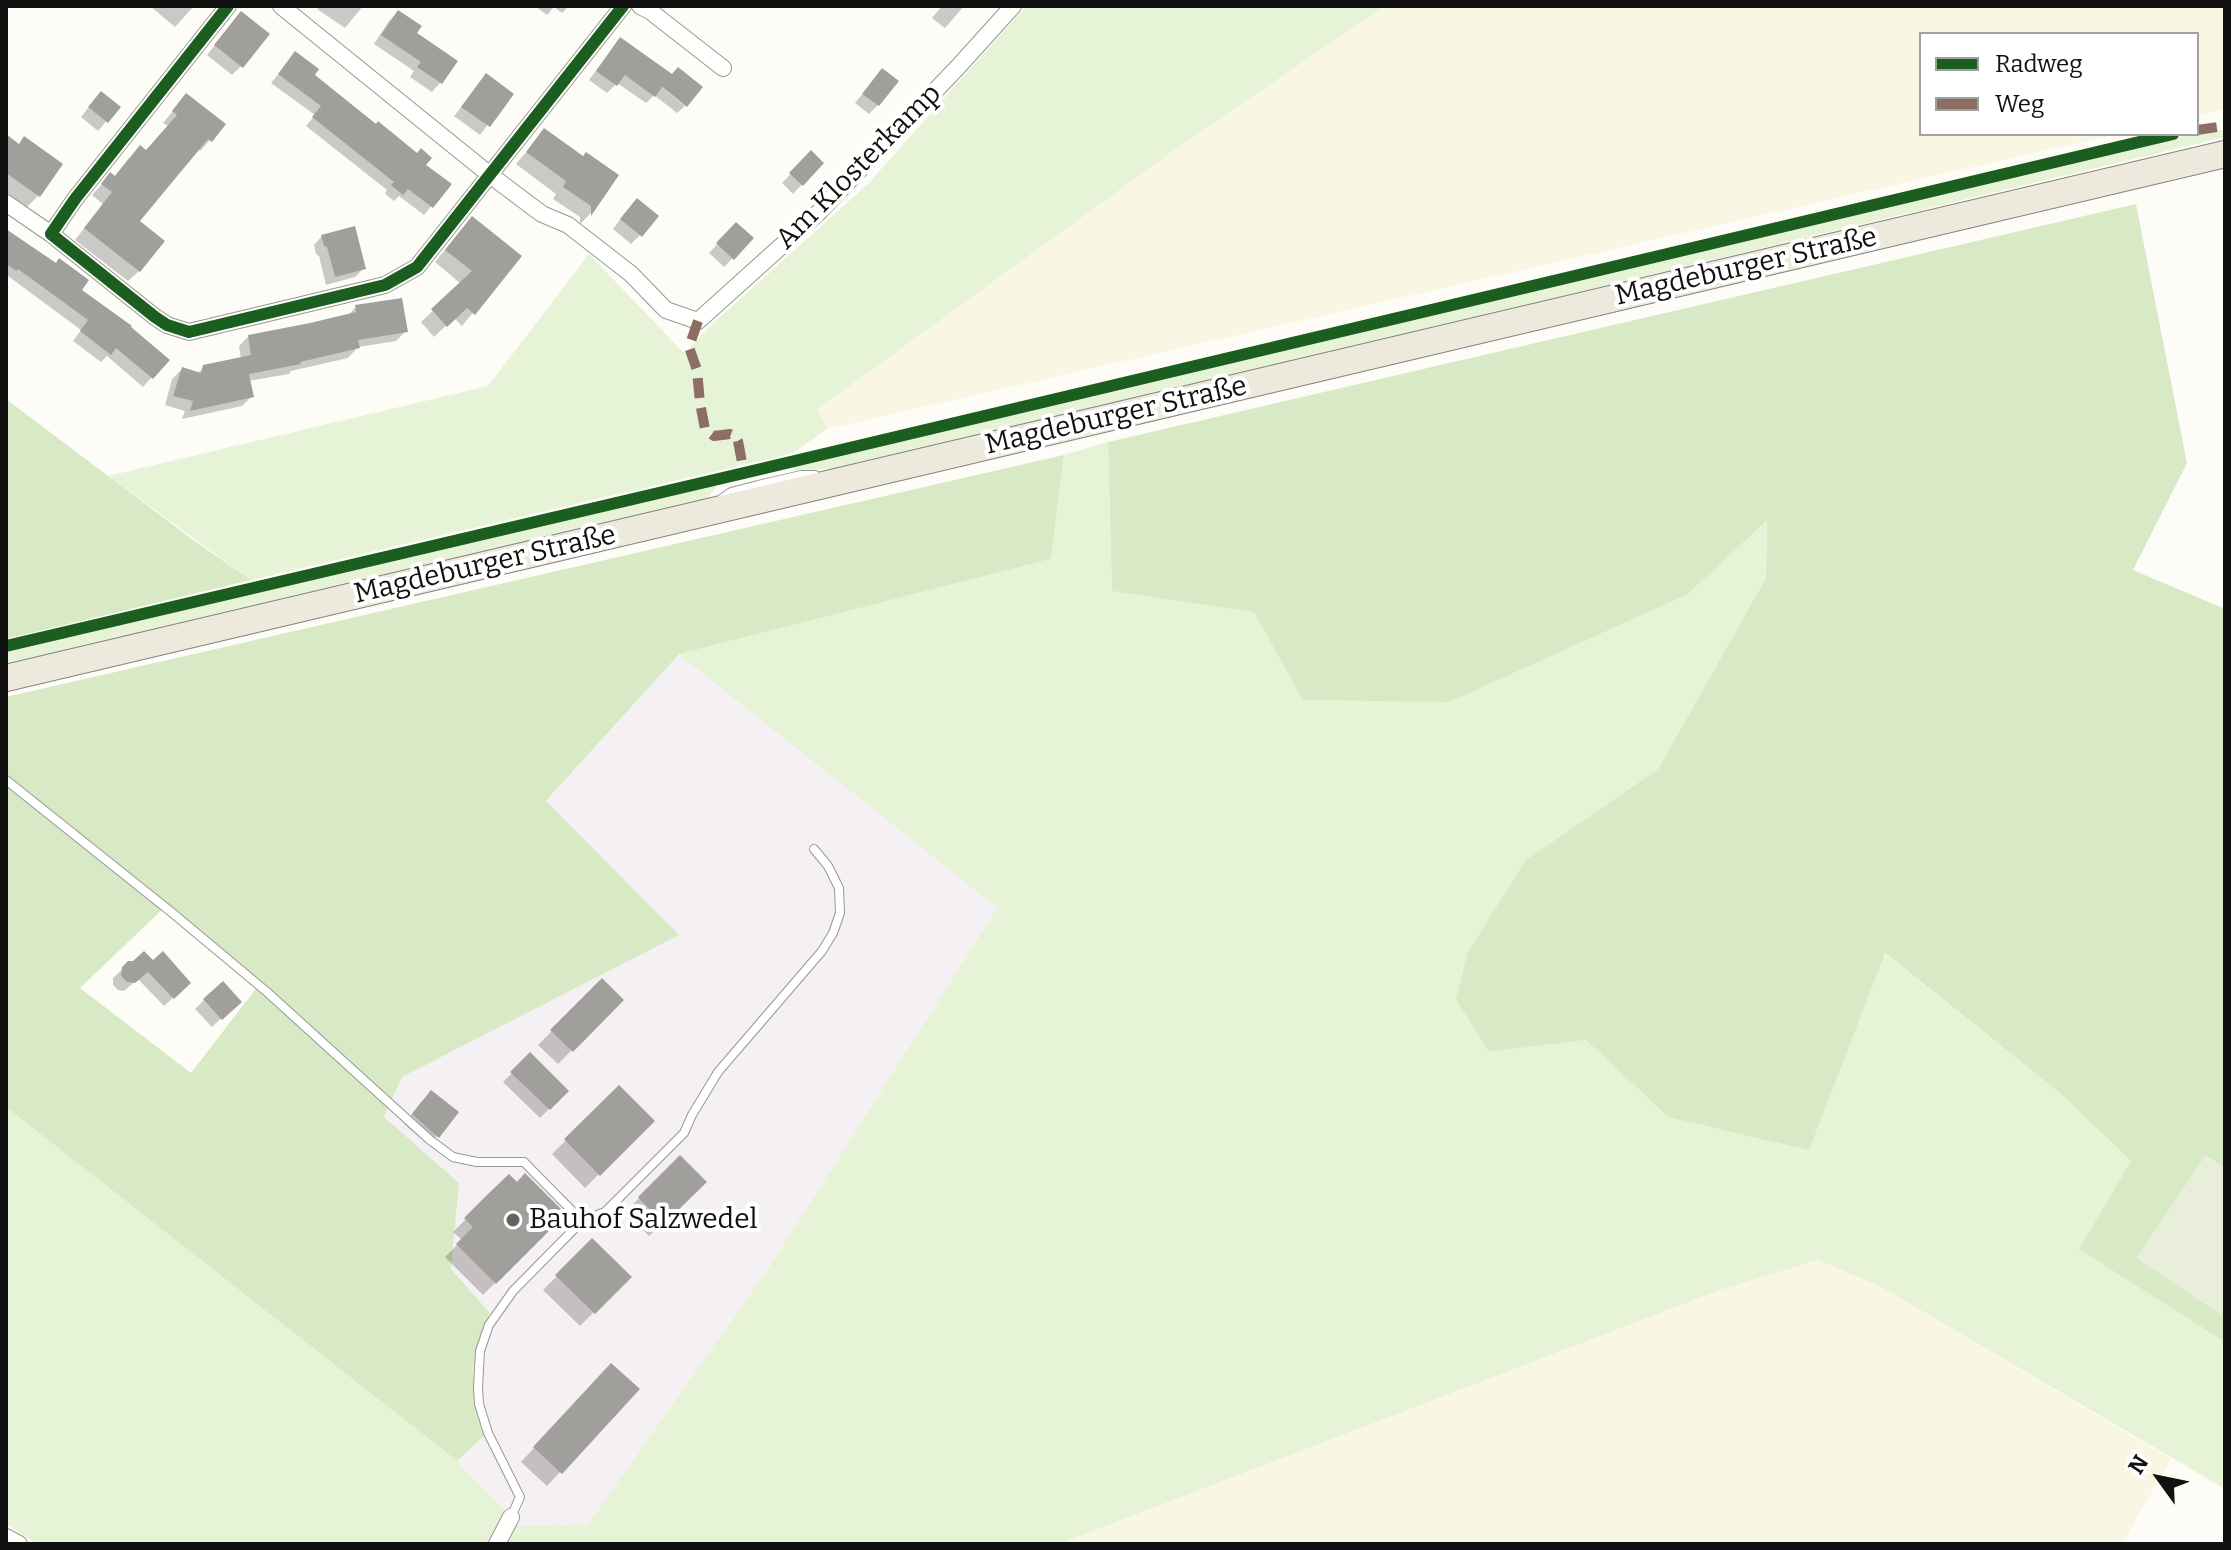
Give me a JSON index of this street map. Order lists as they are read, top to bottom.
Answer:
{
  "streets": {
    "main road": ["Magdeburger Straße"],
    "street": ["Am Klosterkamp"]
  },
  "places": ["Bauhof Salzwedel"],
  "legend": ["Radweg", "Weg"],
  "north": "top left"
}
